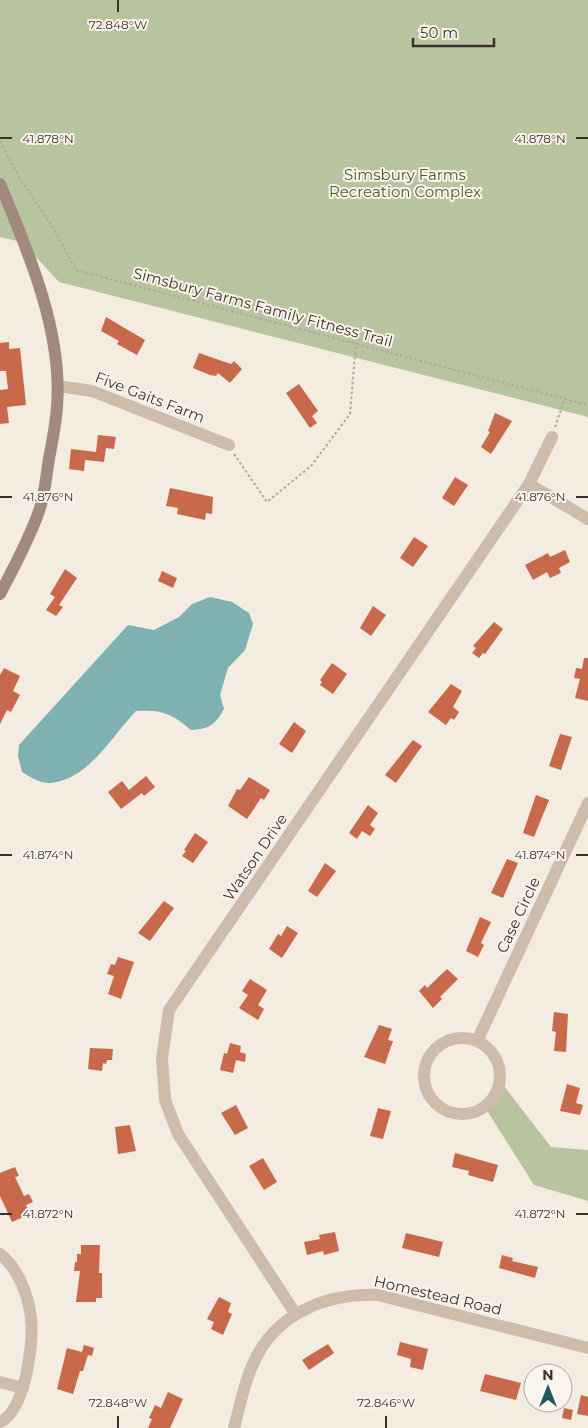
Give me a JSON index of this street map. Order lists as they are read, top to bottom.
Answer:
{
  "streets": {
    "street": [
      "Five Gaits Farm",
      "Watson Drive",
      "Case Circle",
      "Homestead Road"
    ],
    "path": ["Simsbury Farms Family Fitness Trail"]
  },
  "crossings": [
    ["Watson Drive", "Homestead Road"]
  ],
  "parks": ["Simsbury Farms Recreation Complex"],
  "scale_bar": "50 m",
  "north": "top",
  "coordinates": [
    "72.848°W",
    "41.878°N",
    "41.876°N",
    "41.874°N",
    "41.872°N",
    "72.846°W"
  ]
}
